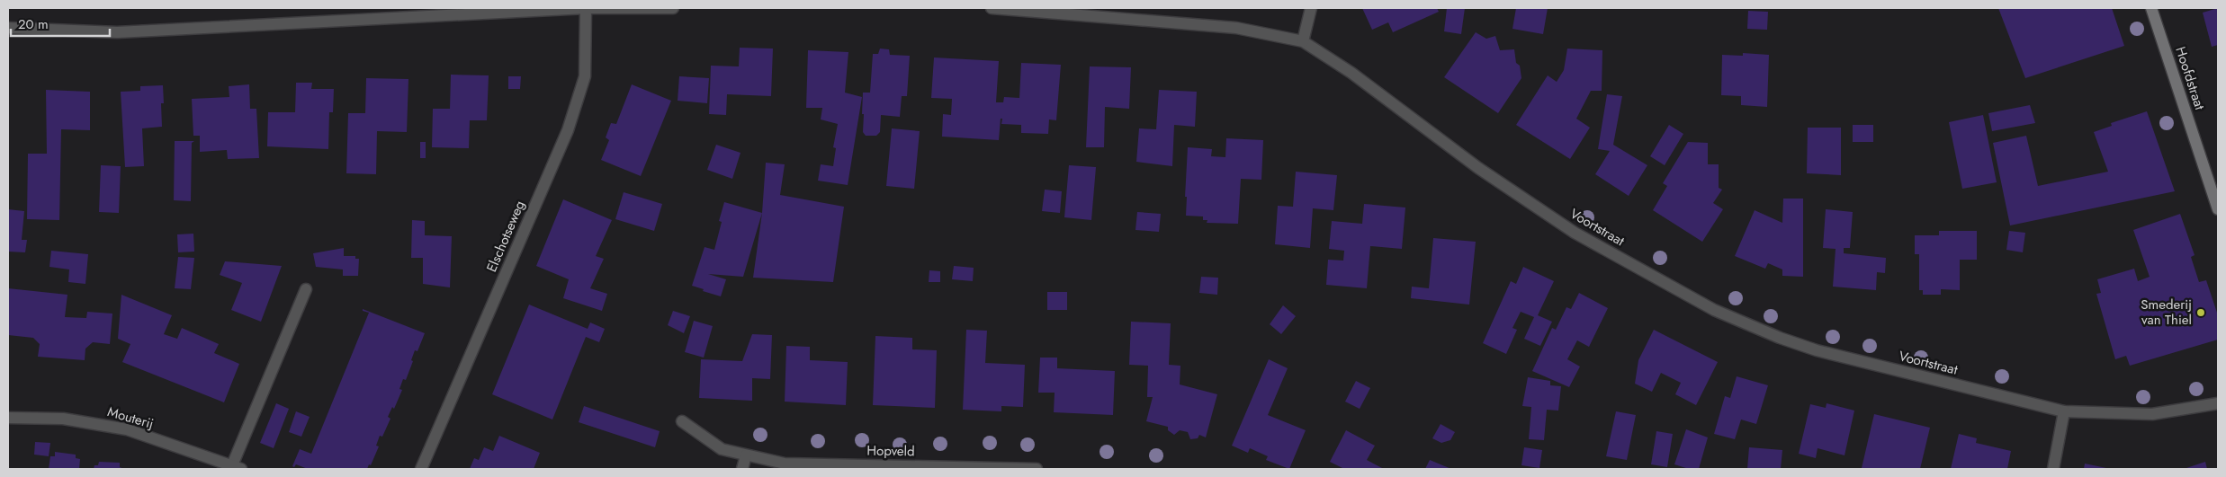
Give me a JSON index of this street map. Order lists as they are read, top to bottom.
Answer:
{
  "streets": {
    "street": [
      "Hoofdstraat",
      "Voortstraat",
      "Elschotseweg",
      "Mouterij",
      "Hopveld"
    ]
  },
  "places": ["Smederij van Thiel"],
  "scale_bar": "20 m"
}
